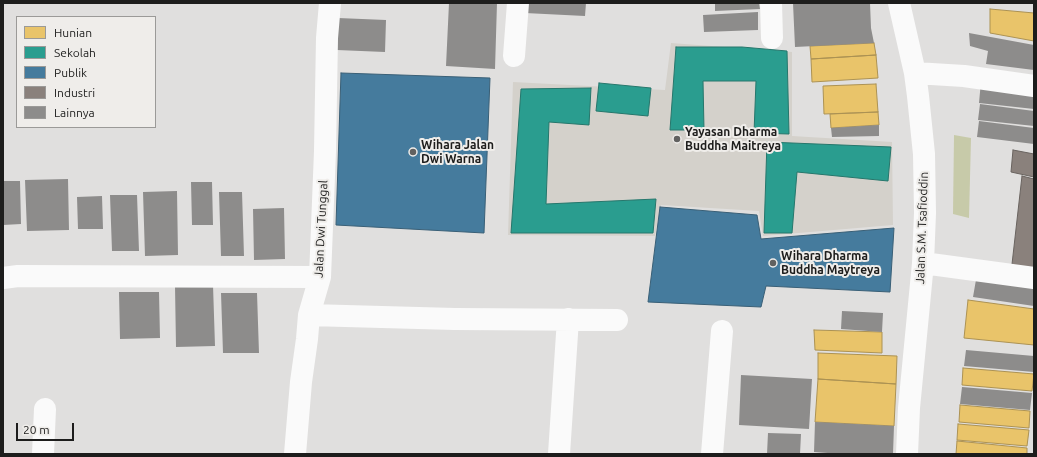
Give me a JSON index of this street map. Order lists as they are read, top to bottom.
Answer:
{
  "streets": {
    "street": ["Jalan S.M. Tsafioddin", "Jalan Dwi Tunggal"]
  },
  "places": ["Yayasan Dharma Buddha Maitreya", "Wihara Jalan Dwi Warna", "Wihara Dharma Buddha Maytreya"],
  "legend": [
    "Hunian",
    "Sekolah",
    "Publik",
    "Industri",
    "Lainnya"
  ],
  "scale_bar": "20 m"
}
